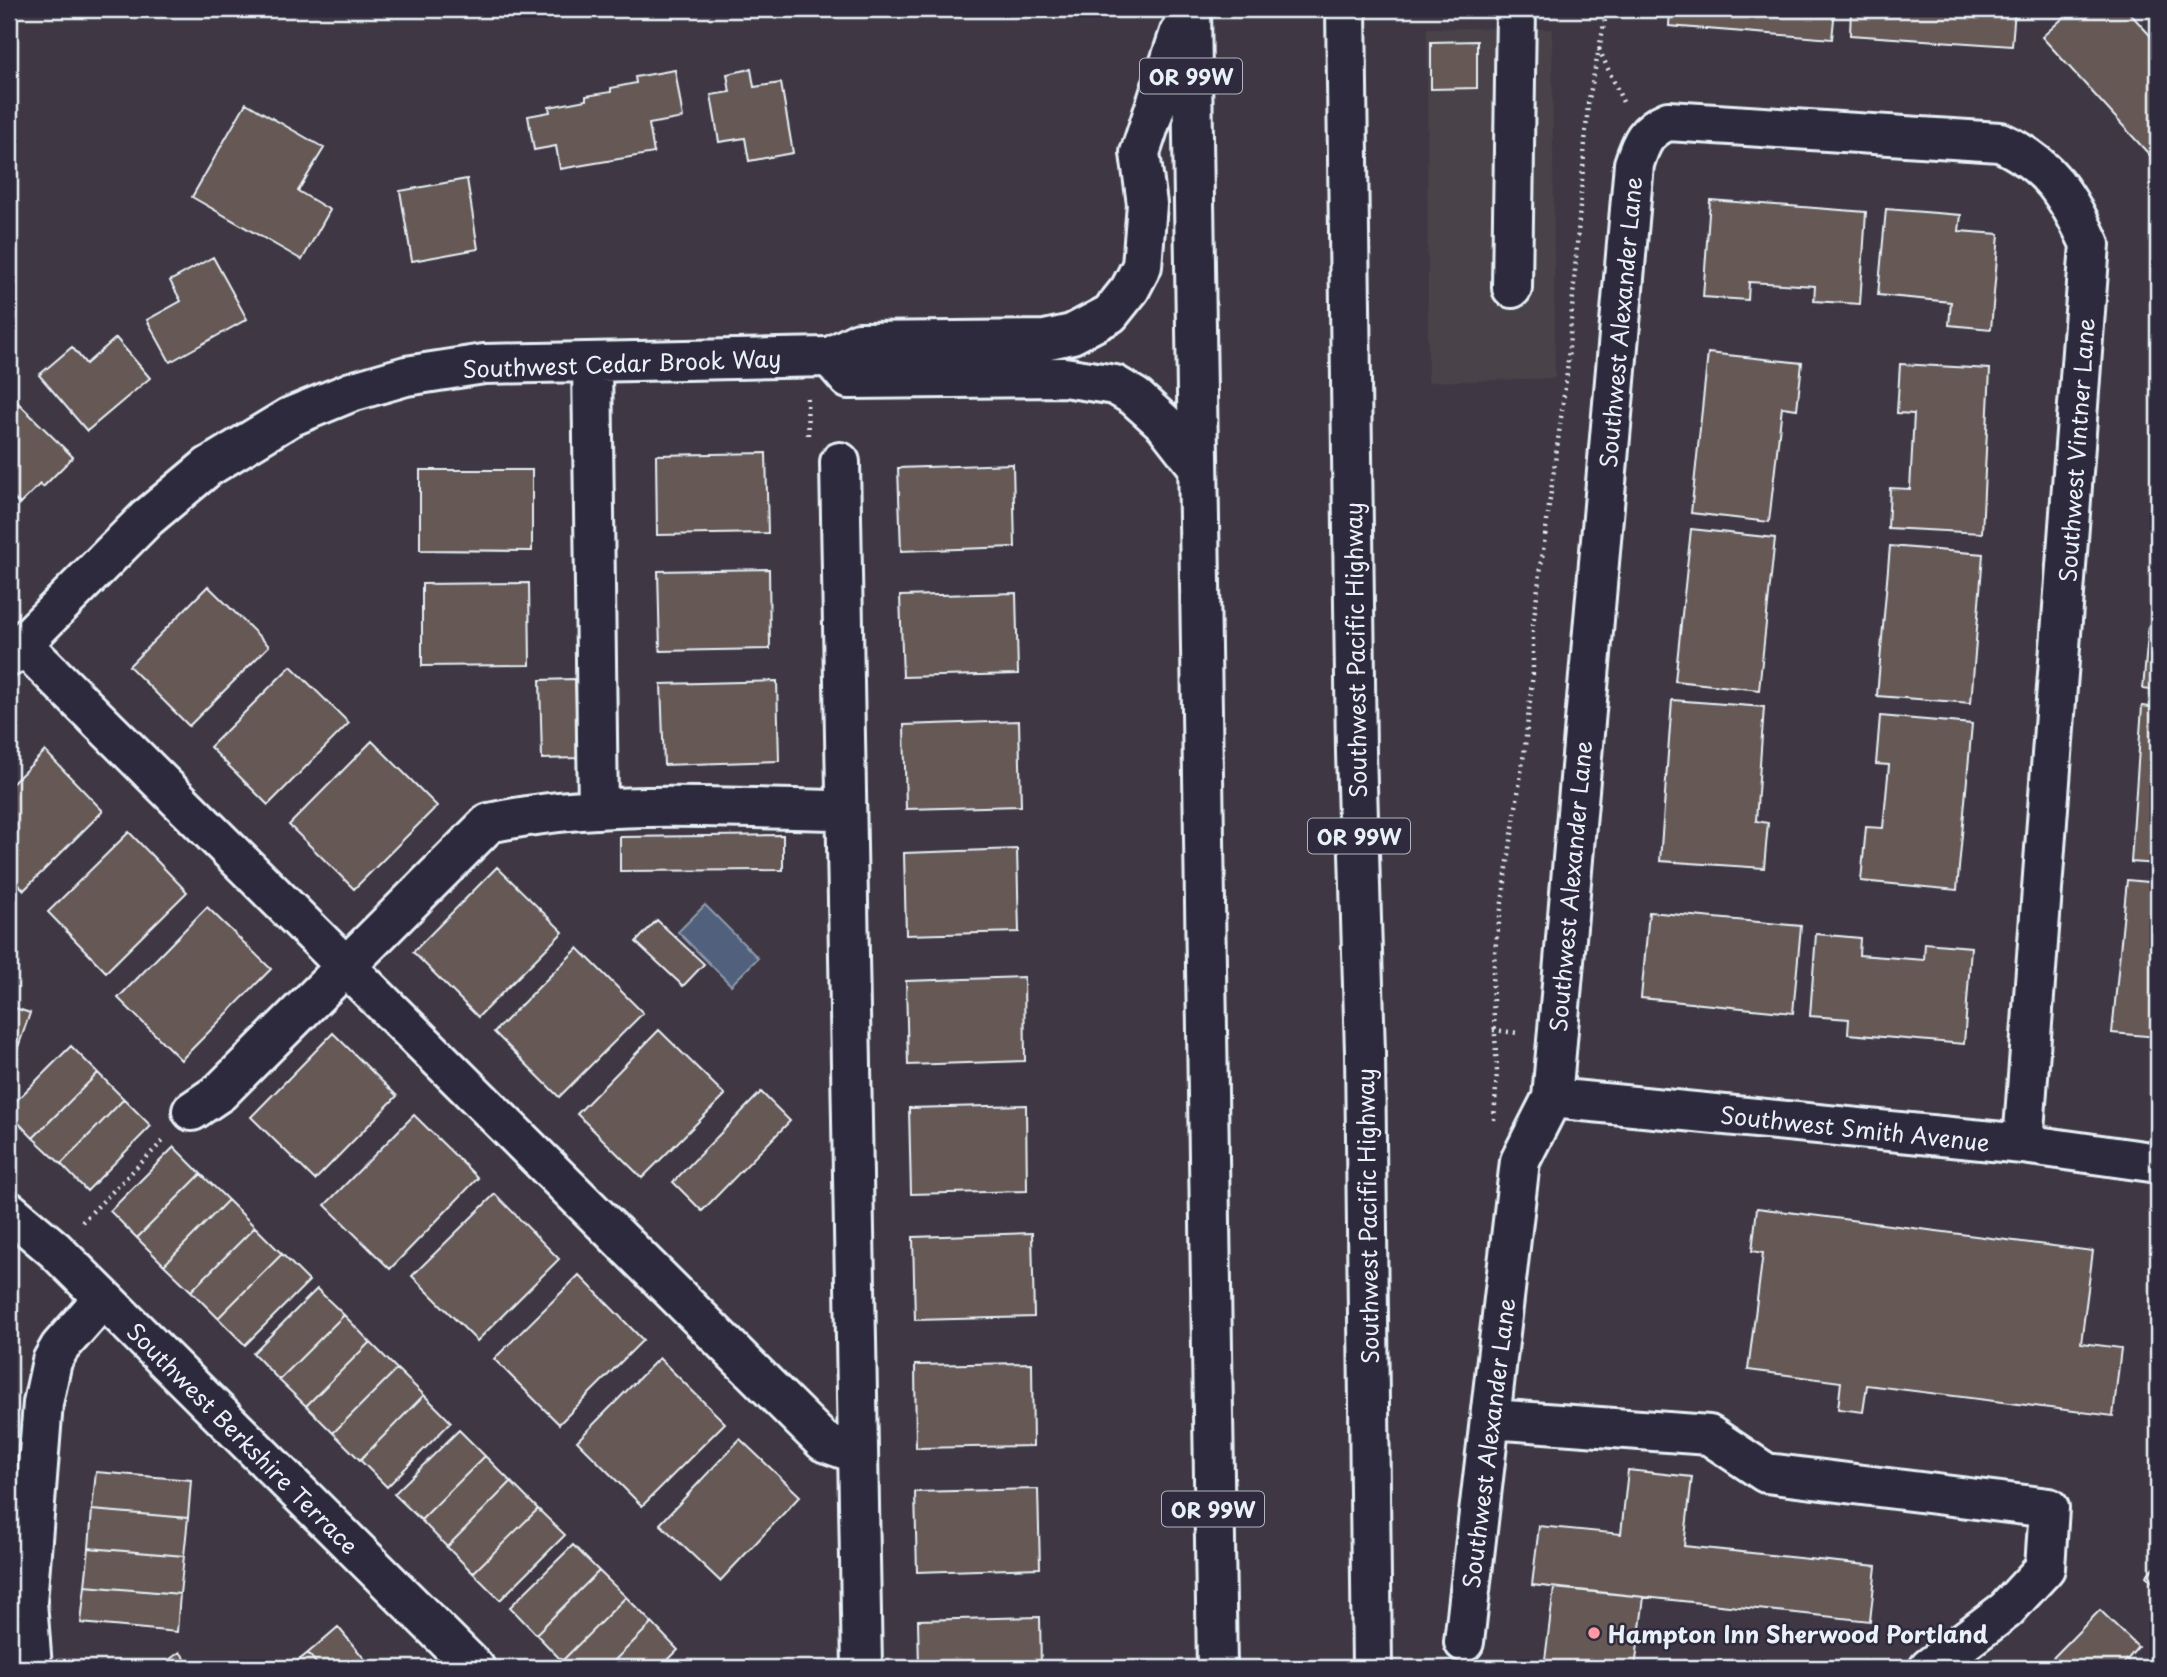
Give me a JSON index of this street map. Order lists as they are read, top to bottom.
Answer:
{
  "streets": {
    "main road": [
      "OR 99W",
      "Southwest Alexander Lane",
      "Southwest Cedar Brook Way",
      "Southwest Vintner Lane",
      "Southwest Pacific Highway",
      "Southwest Smith Avenue",
      "Southwest Berkshire Terrace"
    ]
  },
  "crossings": [
    ["Southwest Alexander Lane", "Southwest Vintner Lane"],
    ["Southwest Alexander Lane", "Southwest Smith Avenue"],
    ["Southwest Vintner Lane", "Southwest Smith Avenue"]
  ],
  "places": ["Hampton Inn Sherwood Portland"]
}
